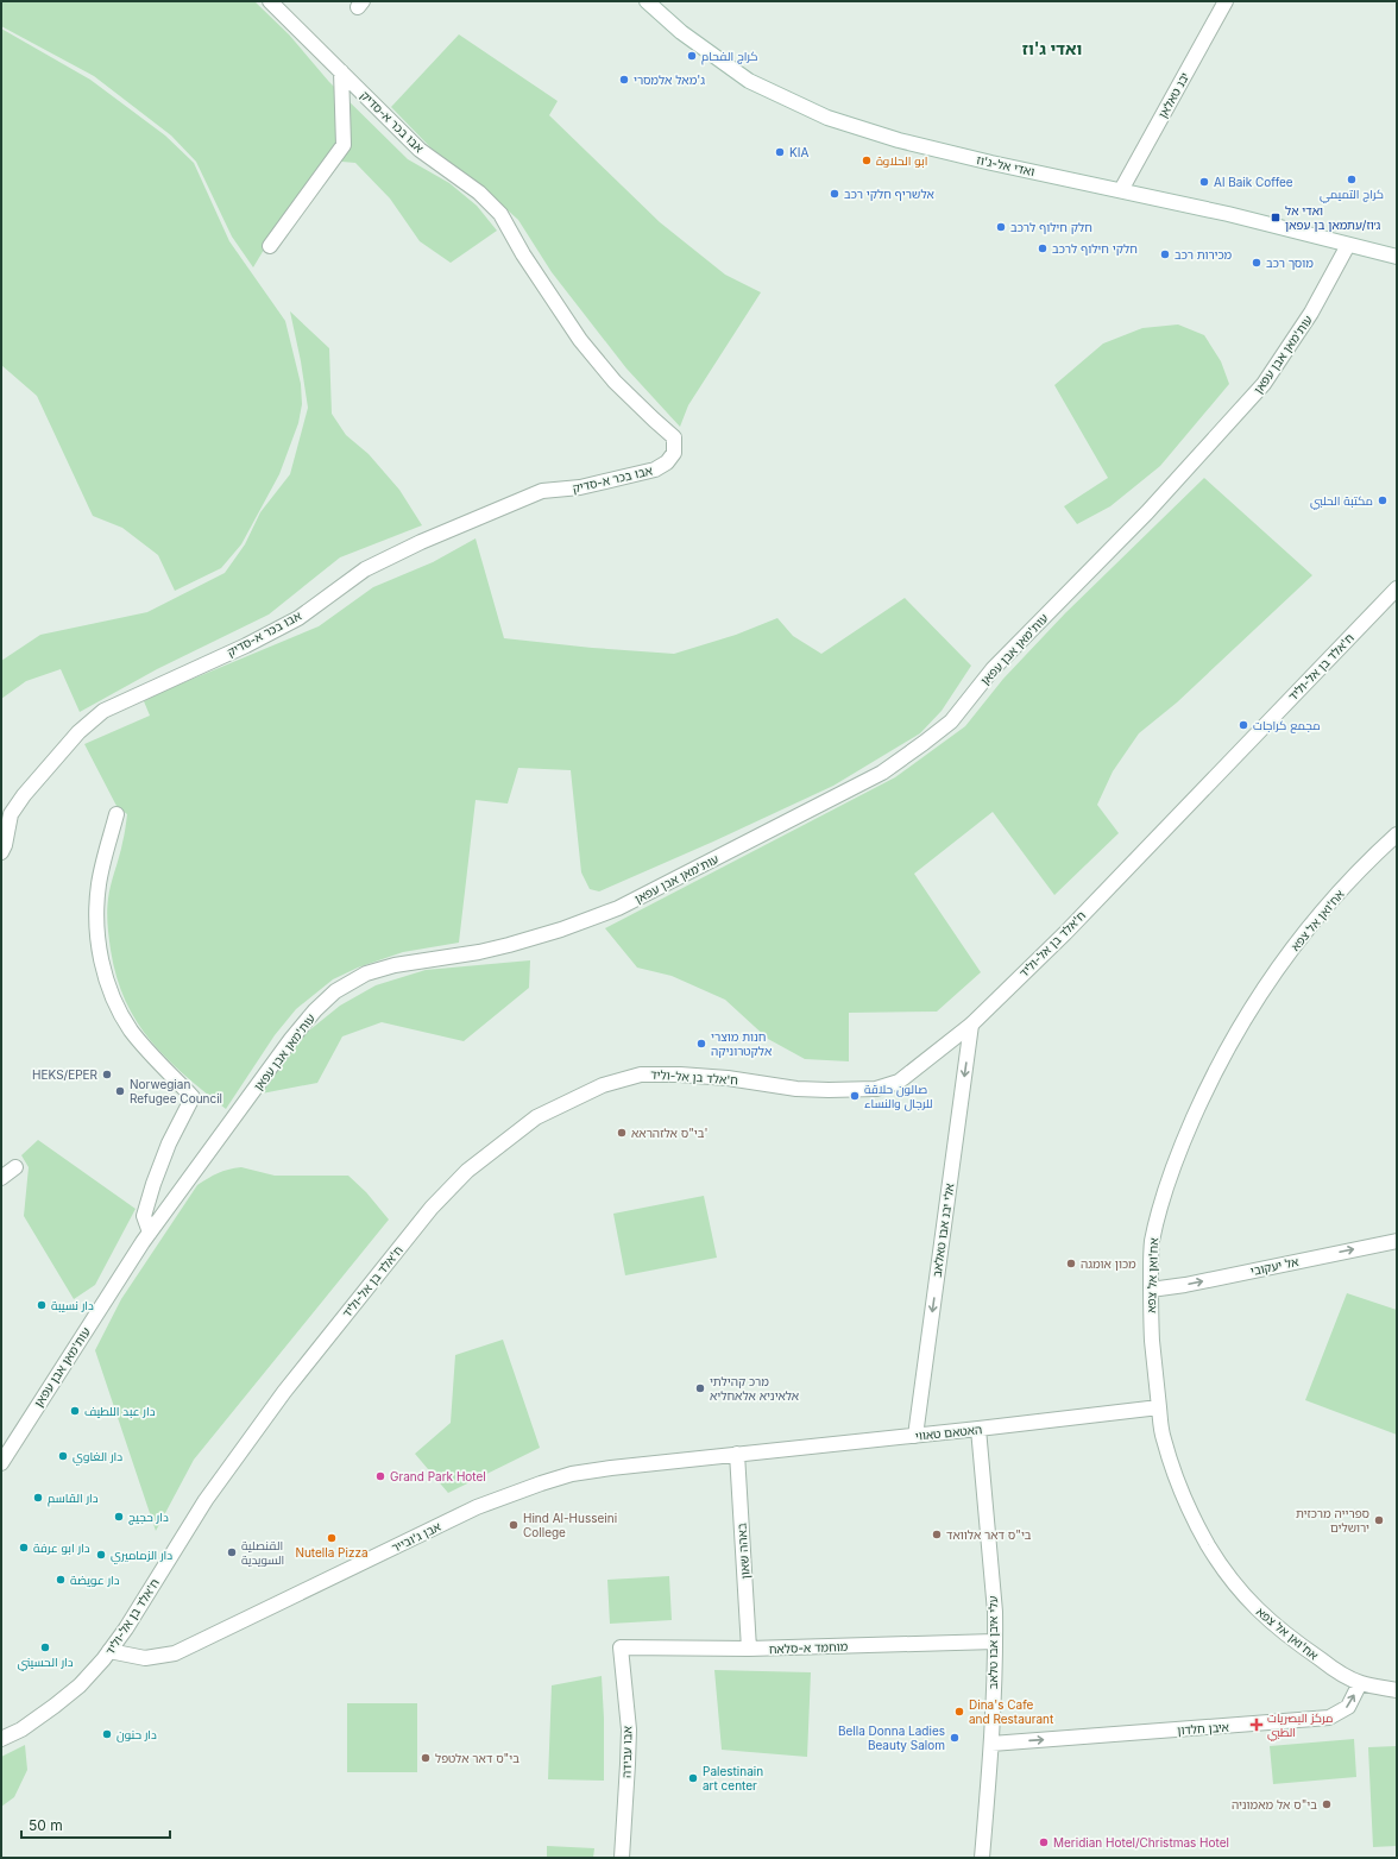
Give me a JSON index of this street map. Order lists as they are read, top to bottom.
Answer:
{
  "streets": {
    "street": [
      "יבנ טאלאן",
      "אבו בכר א-סדיק",
      "ואדי אל-ג'וז",
      "עות'מאן אבן עפאן",
      "ח'אלד בן אל-וליד",
      "אח'ואן אל צפא",
      "אלי יבנ אבו טאלאב",
      "אל יעקובי",
      "האטאם טאווי",
      "אבן ג'ובייר",
      "באהה שאון",
      "עלי איבן אבו טלאב",
      "מוחמד א-סלאח",
      "איבן חלדון",
      "אבו עבידה"
    ]
  },
  "crossings": [
    ["יבנ טאלאן", "ואדי אל-ג'וז"],
    ["ואדי אל-ג'וז", "עות'מאן אבן עפאן"],
    ["ח'אלד בן אל-וליד", "אלי יבנ אבו טאלאב"],
    ["ח'אלד בן אל-וליד", "אבן ג'ובייר"],
    ["אח'ואן אל צפא", "אל יעקובי"],
    ["אח'ואן אל צפא", "האטאם טאווי"],
    ["אח'ואן אל צפא", "איבן חלדון"],
    ["אלי יבנ אבו טאלאב", "האטאם טאווי"],
    ["האטאם טאווי", "אבן ג'ובייר"],
    ["האטאם טאווי", "באהה שאון"],
    ["האטאם טאווי", "עלי איבן אבו טלאב"],
    ["אבן ג'ובייר", "באהה שאון"],
    ["באהה שאון", "מוחמד א-סלאח"],
    ["עלי איבן אבו טלאב", "מוחמד א-סלאח"],
    ["עלי איבן אבו טלאב", "איבן חלדון"],
    ["מוחמד א-סלאח", "אבו עבידה"]
  ],
  "one_way": ["אלי יבנ אבו טאלאב", "אל יעקובי", "איבן חלדון"],
  "districts": ["ואדי ג'וז"],
  "places": {
    "other": [
      "كراج الفحام",
      "ג'מאל אלמסרי",
      "KIA",
      "ابو الحلاوة",
      "كراج التميمي",
      "Al Baik Coffee",
      "אלשריף חלקי רכב",
      "חלק חילוף לרכב",
      "חלקי חילוף לרכב",
      "מכירות רכב",
      "מוסך רכב",
      "مكتبة الحلبي",
      "مجمع كراجات",
      "חנות מוצרי אלקטרוניקה",
      "HEKS/EPER",
      "Norwegian Refugee Council",
      "صالون حلاقة للرجال والنساء",
      "בי\"ס אלזהראא'",
      "מכון אומגה",
      "دار نسيبة",
      "מרכ קהילתי אלאיניא אלאחליא",
      "دار عبد اللطيف",
      "دار الغاوي",
      "Grand Park Hotel",
      "دار القاسم",
      "دار حجيج",
      "ספרייה מרכזית ירושלים",
      "Hind Al-Husseini College",
      "בי\"ס דאר אלוואד",
      "Nutella Pizza",
      "دار ابو عرفة",
      "القنصلية السويدية",
      "دار الزماميري",
      "دار عويضة",
      "دار الحسيني",
      "Dina's Cafe and Restaurant",
      "دار حنون",
      "Bella Donna Ladies Beauty Salom",
      "בי\"ס דאר אלטפל",
      "Palestinain art center",
      "בי\"ס אל מאמוניה",
      "Meridian Hotel/Christmas Hotel"
    ],
    "transit": ["ואדי אל ג׳וז/עתמאן בן עפאן"],
    "health": ["مركز البصريات الطبي"]
  },
  "scale_bar": "50 m"
}
